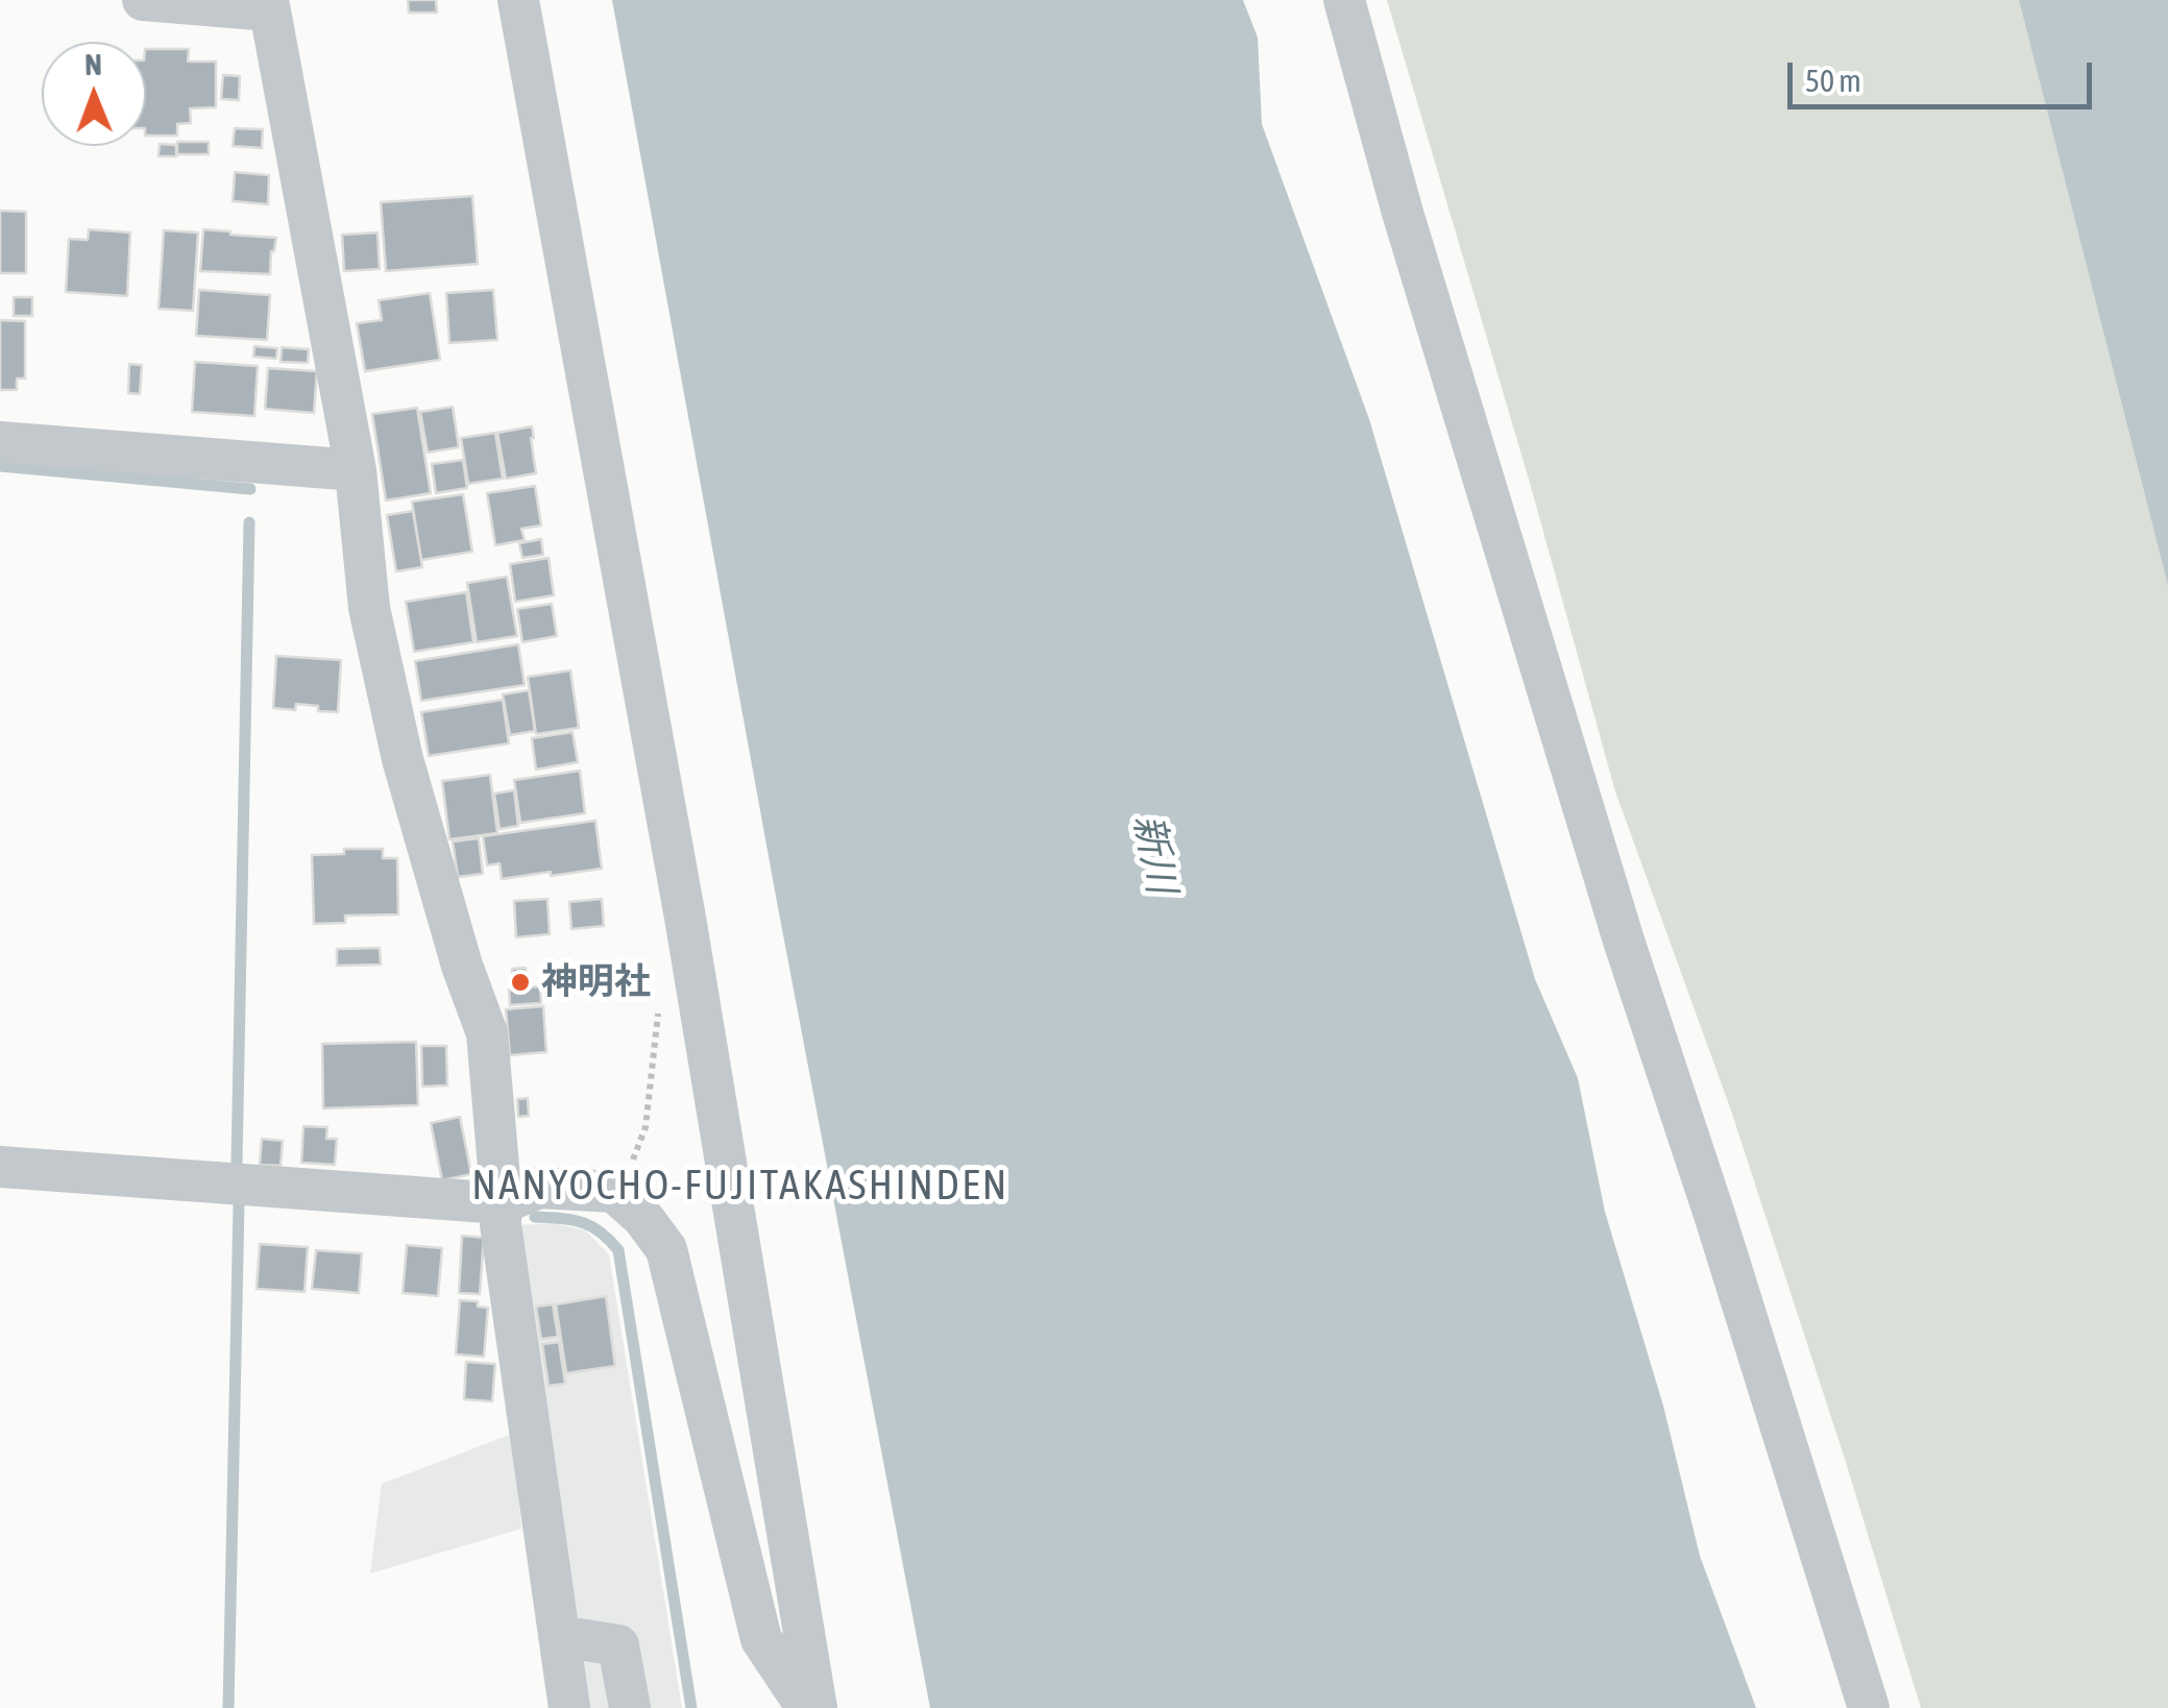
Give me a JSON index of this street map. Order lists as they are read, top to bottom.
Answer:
{
  "districts": ["NANYOCHO-FUJITAKASHINDEN"],
  "water": ["新川"],
  "places": ["神明社"],
  "scale_bar": "50 m",
  "north": "top"
}
